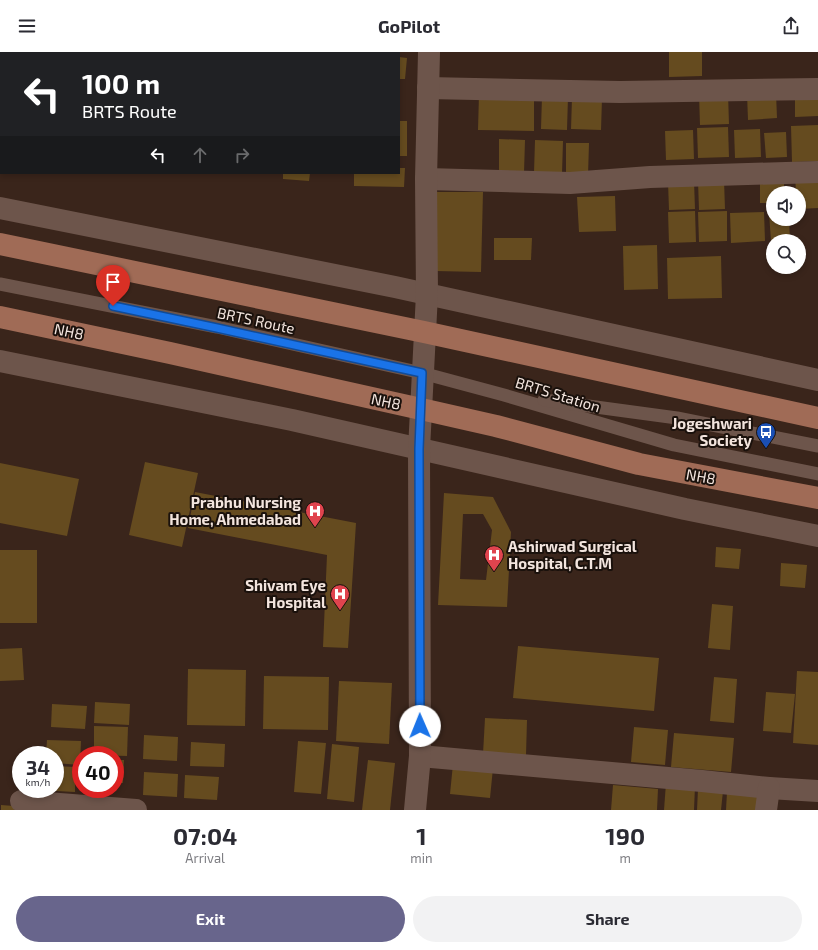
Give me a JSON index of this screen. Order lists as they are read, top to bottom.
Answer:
{
  "streets": {
    "main road": ["NH8"],
    "lane": ["BRTS Route", "BRTS Station"]
  },
  "crossings": [
    ["BRTS Route", "BRTS Station"]
  ],
  "places": {
    "bus stop": ["Jogeshwari Society"],
    "hospital": ["Prabhu Nursing Home, Ahmedabad", "Ashirwad Surgical Hospital, C.T.M", "Shivam Eye Hospital"]
  },
  "page": {
    "header": "GoPilot",
    "turn": ["100 m", "BRTS Route"],
    "speed": "34 km/h",
    "limit": "40",
    "eta": [
      "07:04",
      "Arrival",
      "1",
      "min",
      "190",
      "m"
    ],
    "buttons": ["Exit", "Share"]
  }
}
